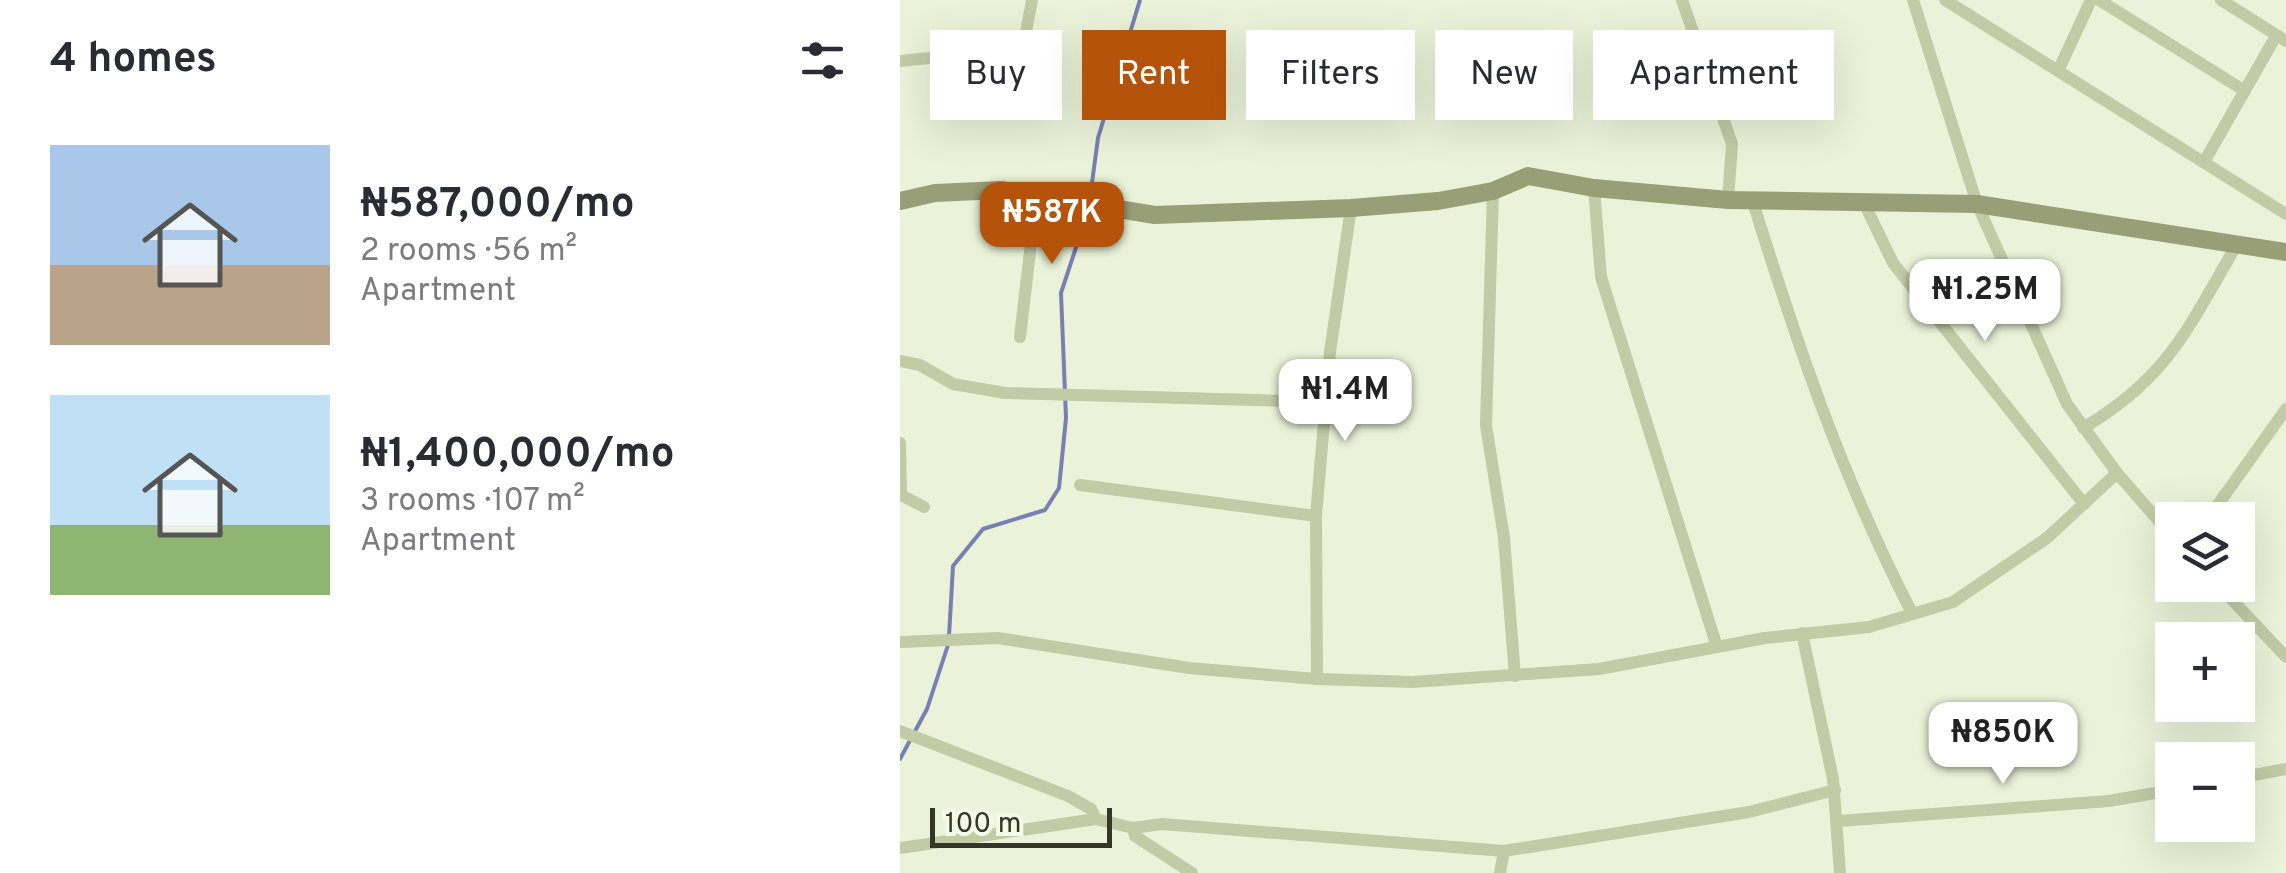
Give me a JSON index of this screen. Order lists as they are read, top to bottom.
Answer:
{
  "scale_bar": "100 m",
  "page": {
    "heading": "4 homes",
    "chip": [
      "Buy",
      "Rent",
      "Filters",
      "New",
      "Apartment"
    ],
    "list": [
      {
        "name": "₦587,000/mo",
        "note": "2 rooms · 56 m² · Apartment"
      },
      {
        "name": "₦1,400,000/mo",
        "note": "3 rooms · 107 m² · Apartment"
      }
    ],
    "price": [
      "₦587K",
      "₦1.25M",
      "₦1.4M",
      "₦850K"
    ],
    "map_buttons": ["+", "−"],
    "scale": "100 m"
  }
}
